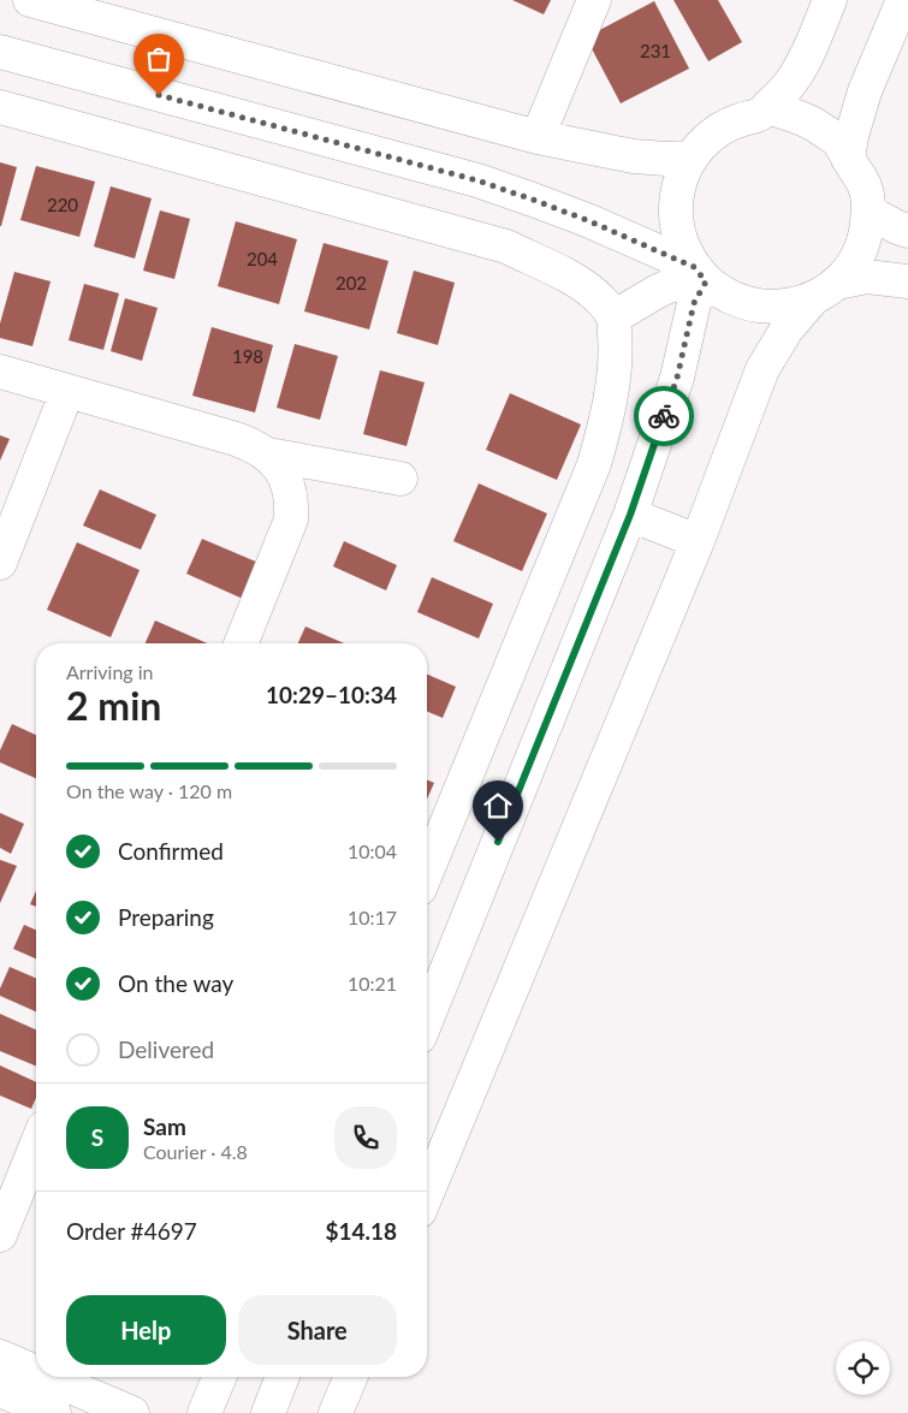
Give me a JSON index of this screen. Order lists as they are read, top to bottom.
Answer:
{
  "house_numbers": [
    "231",
    "220",
    "204",
    "202",
    "198"
  ],
  "page": {
    "heading": ["2 min", "Arriving in", "10:29–10:34"],
    "panel": [
      "Sam",
      "Courier · 4.8",
      "Order #4697",
      "$14.18"
    ],
    "bar": "On the way · 120 m",
    "list": [
      ["Confirmed", "10:04"],
      ["Preparing", "10:17"],
      ["On the way", "10:21"],
      "Delivered"
    ],
    "round": "S",
    "buttons": ["Help", "Share"]
  }
}
